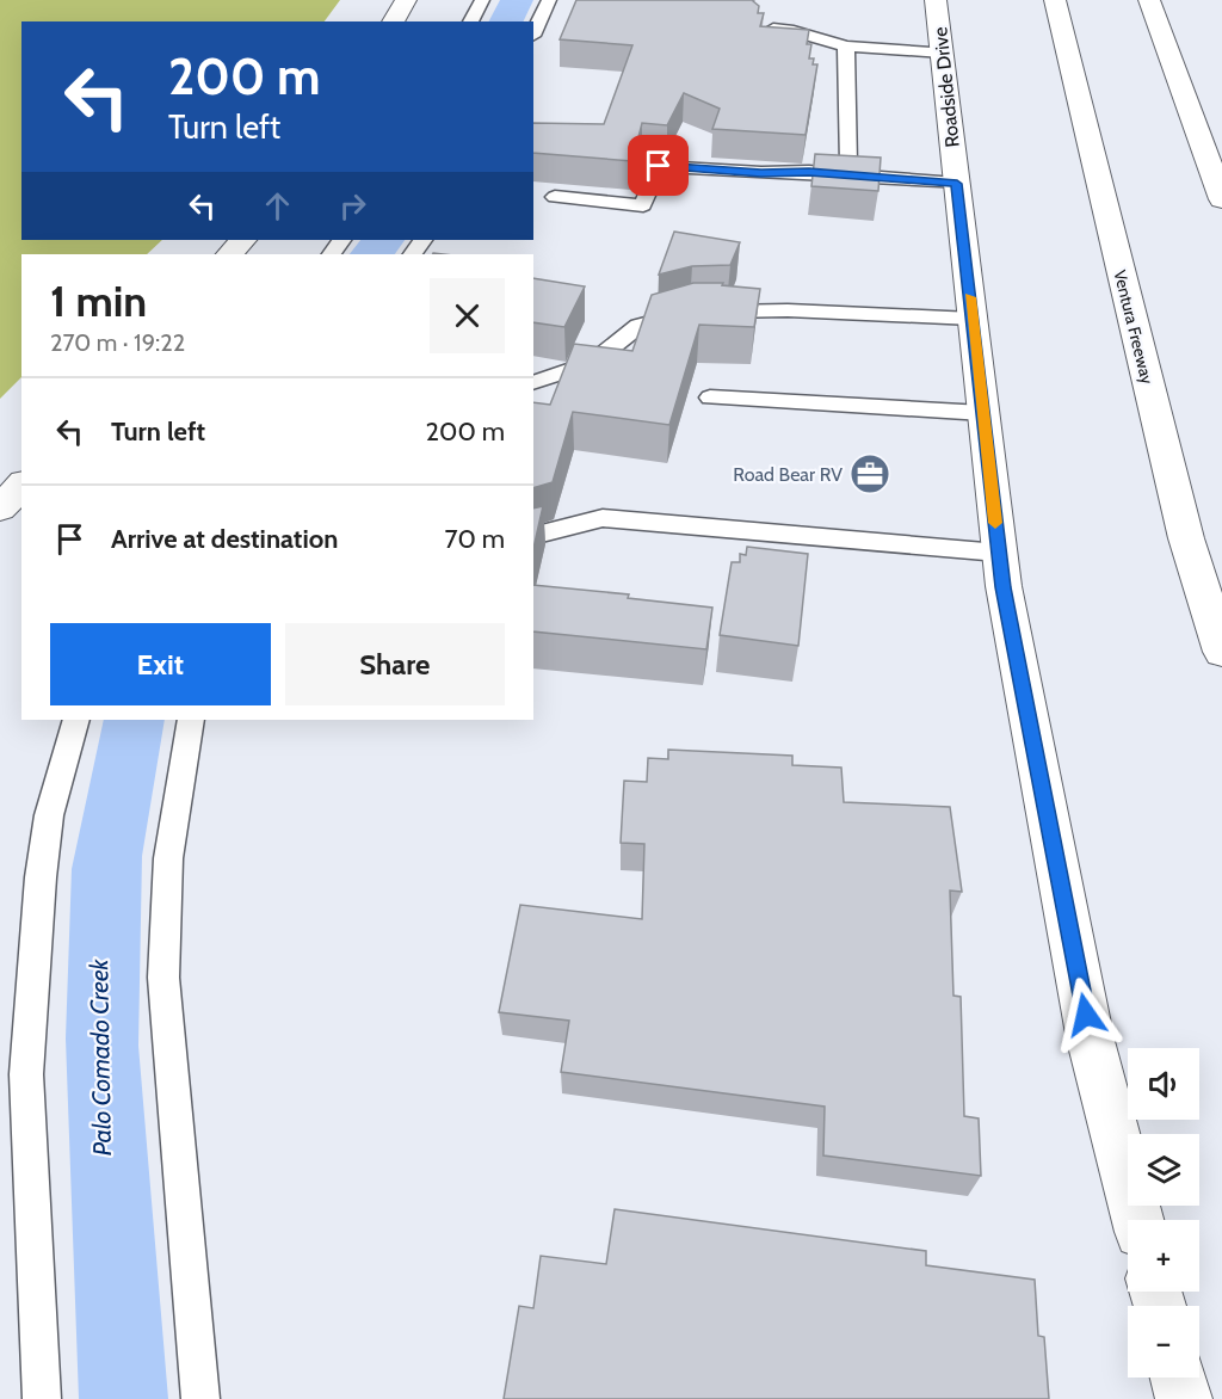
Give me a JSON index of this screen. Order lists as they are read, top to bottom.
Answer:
{
  "streets": {
    "main road": ["Roadside Drive", "Ventura Freeway"]
  },
  "water": ["Palo Comado Creek"],
  "places": {
    "office": ["Road Bear RV"]
  },
  "page": {
    "turn": ["200 m", "Turn left"],
    "heading": ["1 min", "270 m · 19:22"],
    "list": [
      {
        "name": "Turn left",
        "value": "200 m"
      },
      {
        "name": "Arrive at destination",
        "value": "70 m"
      }
    ],
    "buttons": ["Exit", "Share"],
    "map_buttons": ["+", "−"]
  }
}
